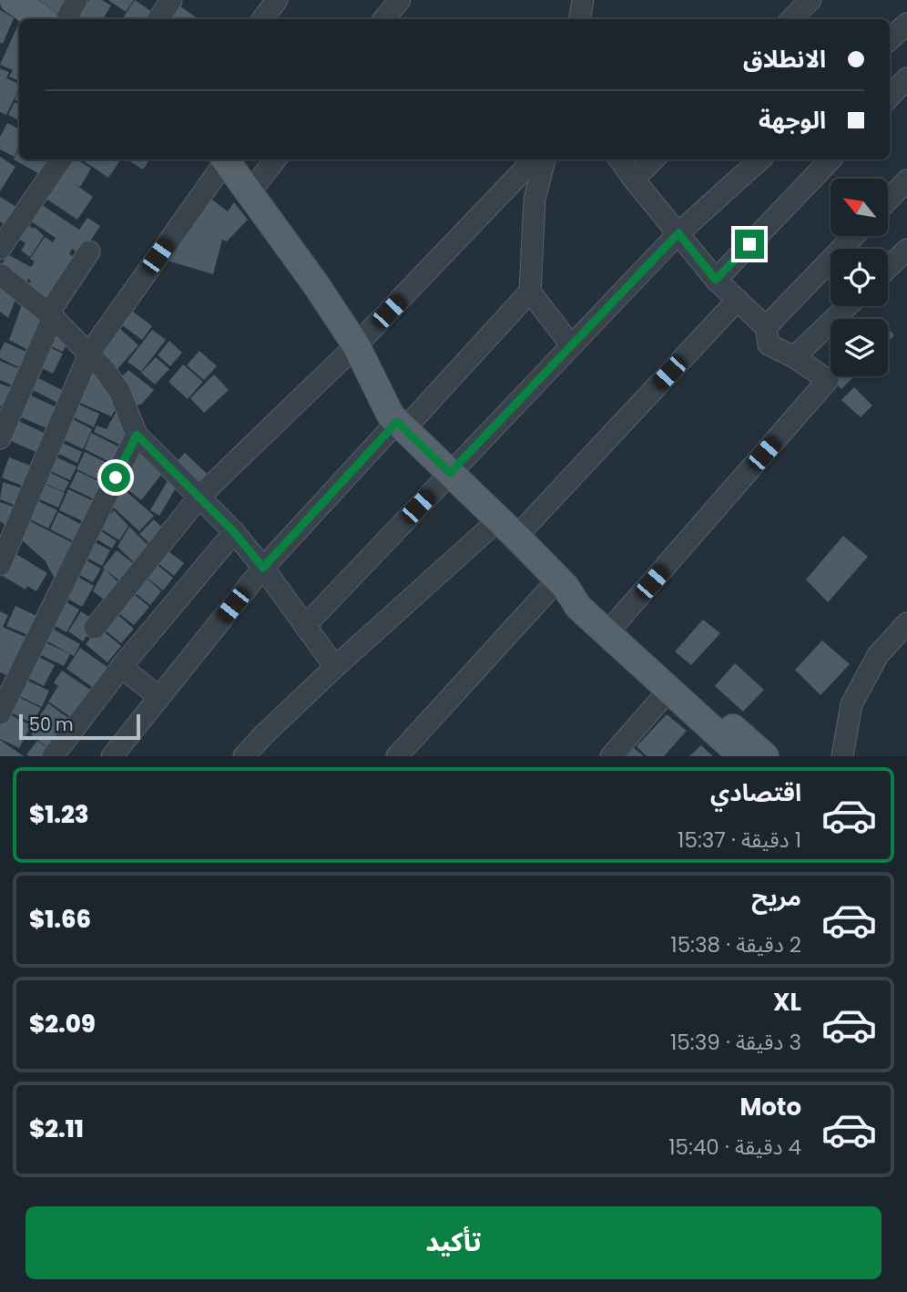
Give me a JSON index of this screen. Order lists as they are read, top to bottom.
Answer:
{
  "scale_bar": "50 m",
  "north": "top left",
  "page": {
    "banner": ["الانطلاق", "الوجهة"],
    "scale": "50 m",
    "list": [
      {
        "name": "اقتصادي",
        "note": "1 دقيقة · 15:37",
        "value": "$1.23"
      },
      {
        "name": "مريح",
        "note": "2 دقيقة · 15:38",
        "value": "$1.66"
      },
      {
        "name": "XL",
        "note": "3 دقيقة · 15:39",
        "value": "$2.09"
      },
      {
        "name": "Moto",
        "note": "4 دقيقة · 15:40",
        "value": "$2.11"
      }
    ],
    "buttons": "تأكيد"
  }
}
